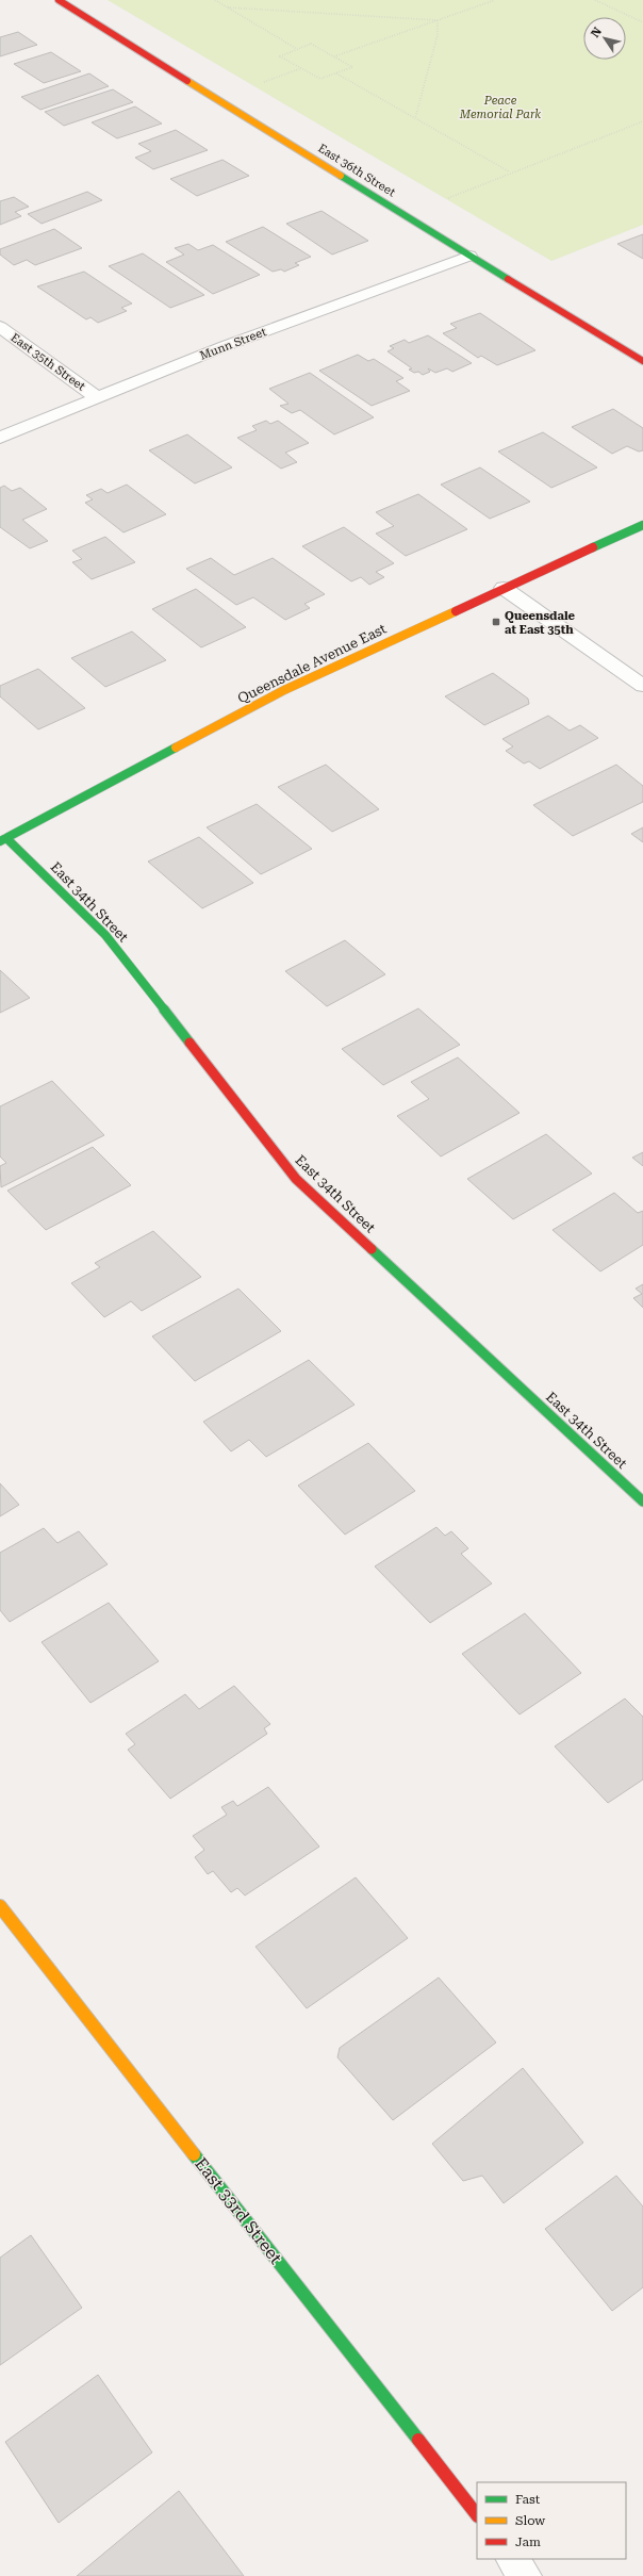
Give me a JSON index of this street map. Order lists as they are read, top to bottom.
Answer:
{
  "streets": {
    "street": [
      "East 36th Street",
      "Munn Street",
      "East 35th Street",
      "Queensdale Avenue East",
      "East 34th Street",
      "East 33rd Street"
    ]
  },
  "crossings": [
    ["East 36th Street", "Munn Street"],
    ["Munn Street", "East 35th Street"],
    ["Queensdale Avenue East", "East 34th Street"]
  ],
  "parks": ["Peace Memorial Park"],
  "places": {
    "transit": ["Queensdale at East 35th"]
  },
  "legend": ["Fast", "Slow", "Jam"],
  "north": "top left"
}
